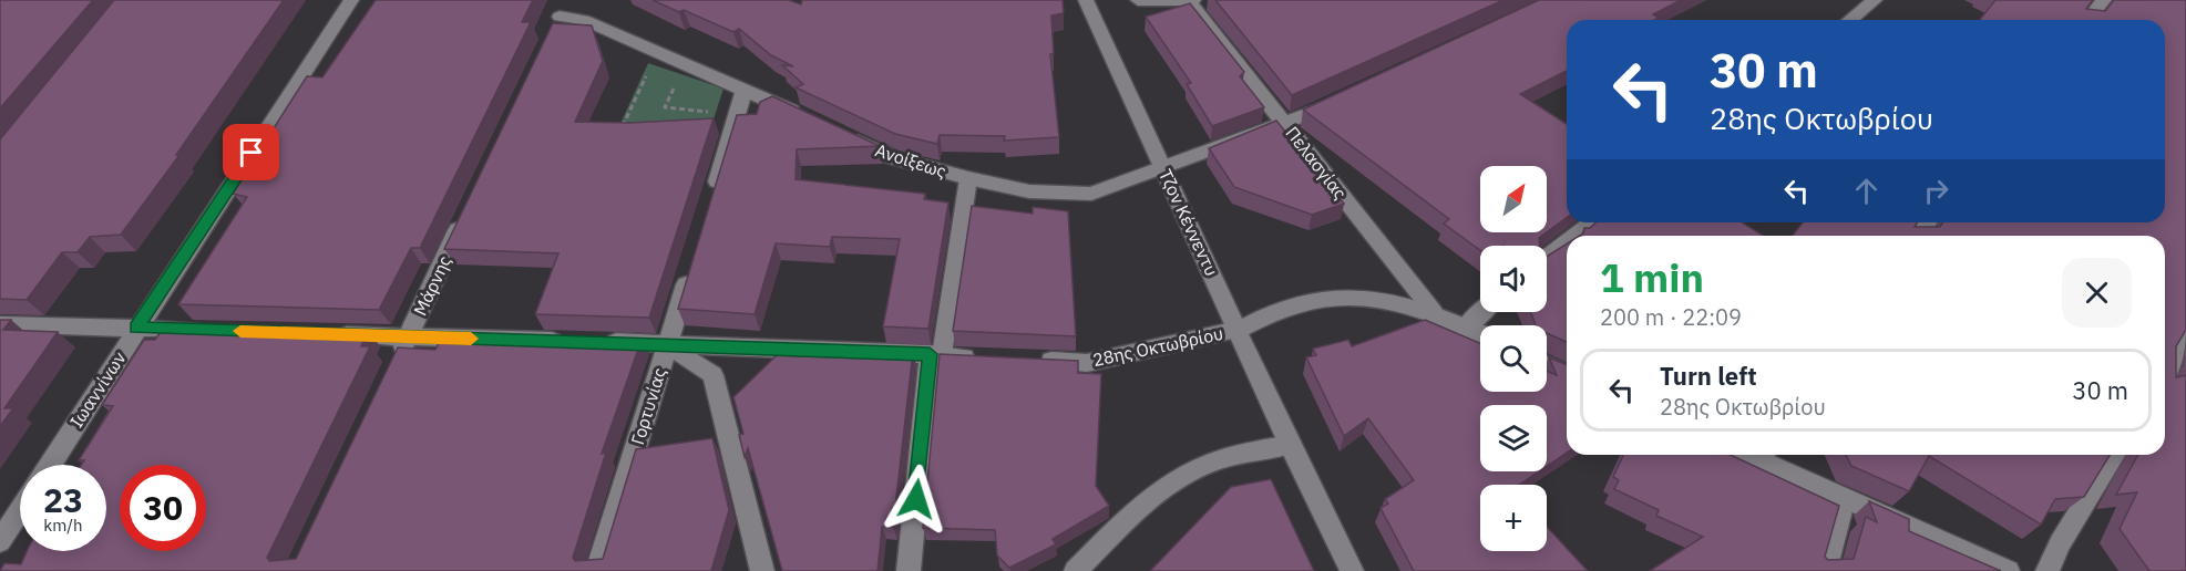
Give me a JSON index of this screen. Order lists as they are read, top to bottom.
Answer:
{
  "streets": {
    "street": [
      "Ανοίξεως",
      "Πελασγίας",
      "Τζον Κέννεντυ",
      "Μάρνης",
      "28ης Οκτωβρίου",
      "Ιωαννίνων",
      "Γορτυνίας"
    ]
  },
  "crossings": [
    ["Ανοίξεως", "Πελασγίας"],
    ["Ανοίξεως", "Τζον Κέννεντυ"],
    ["Πελασγίας", "28ης Οκτωβρίου"],
    ["Τζον Κέννεντυ", "28ης Οκτωβρίου"]
  ],
  "north": "top right",
  "page": {
    "turn": ["30 m", "28ης Οκτωβρίου"],
    "map_buttons": "+",
    "heading": ["1 min", "200 m · 22:09"],
    "list": [
      {
        "name": "Turn left",
        "note": "28ης Οκτωβρίου",
        "value": "30 m"
      }
    ],
    "speed": "23 km/h",
    "limit": "30"
  }
}
